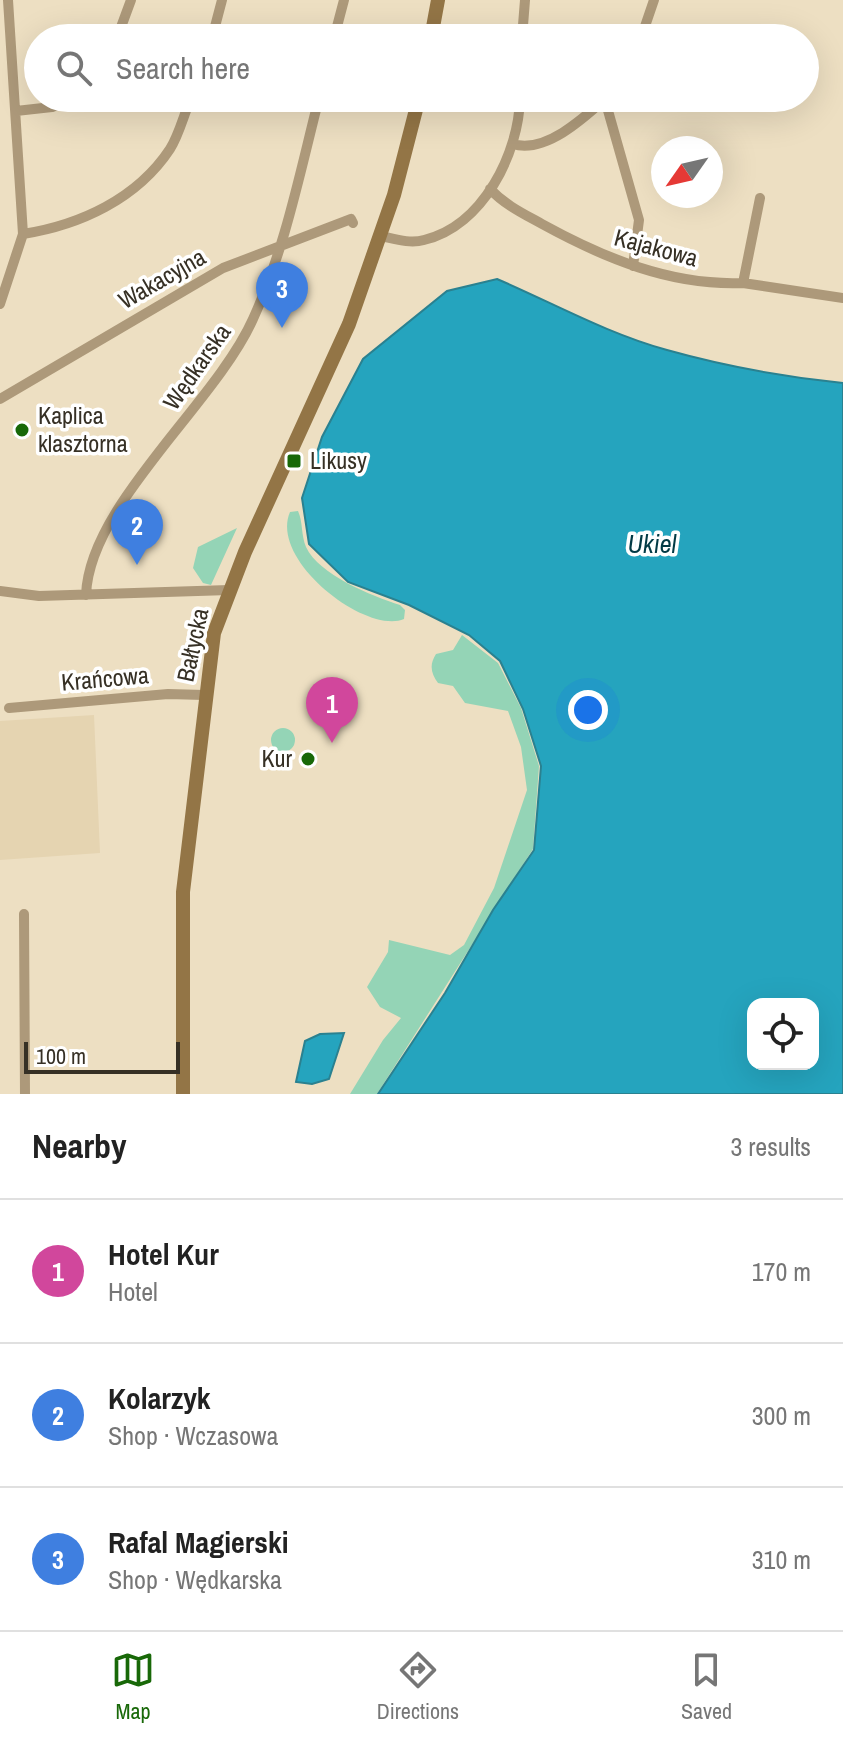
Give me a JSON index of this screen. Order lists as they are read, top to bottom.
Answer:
{
  "streets": {
    "main road": ["Bałtycka"],
    "street": [
      "Kajakowa",
      "Wakacyjna",
      "Wędkarska",
      "Krańcowa"
    ]
  },
  "crossings": [
    ["Wakacyjna", "Wędkarska"],
    ["Bałtycka", "Krańcowa"]
  ],
  "water": ["Ukiel"],
  "places": {
    "other": ["Kaplica klasztorna", "Kur"],
    "transit": ["Likusy"]
  },
  "scale_bar": "100 m",
  "north": "bottom left",
  "page": {
    "search": "Search here",
    "pins": ["3", "2", "1"],
    "scale": "100 m",
    "heading": ["Nearby", "3 results"],
    "list": [
      {
        "mark": "1",
        "name": "Hotel Kur",
        "note": "Hotel",
        "value": "170 m"
      },
      {
        "mark": "2",
        "name": "Kolarzyk",
        "note": "Shop · Wczasowa",
        "value": "300 m"
      },
      {
        "mark": "3",
        "name": "Rafal Magierski",
        "note": "Shop · Wędkarska",
        "value": "310 m"
      }
    ],
    "nav": ["Map", "Directions", "Saved"]
  }
}
